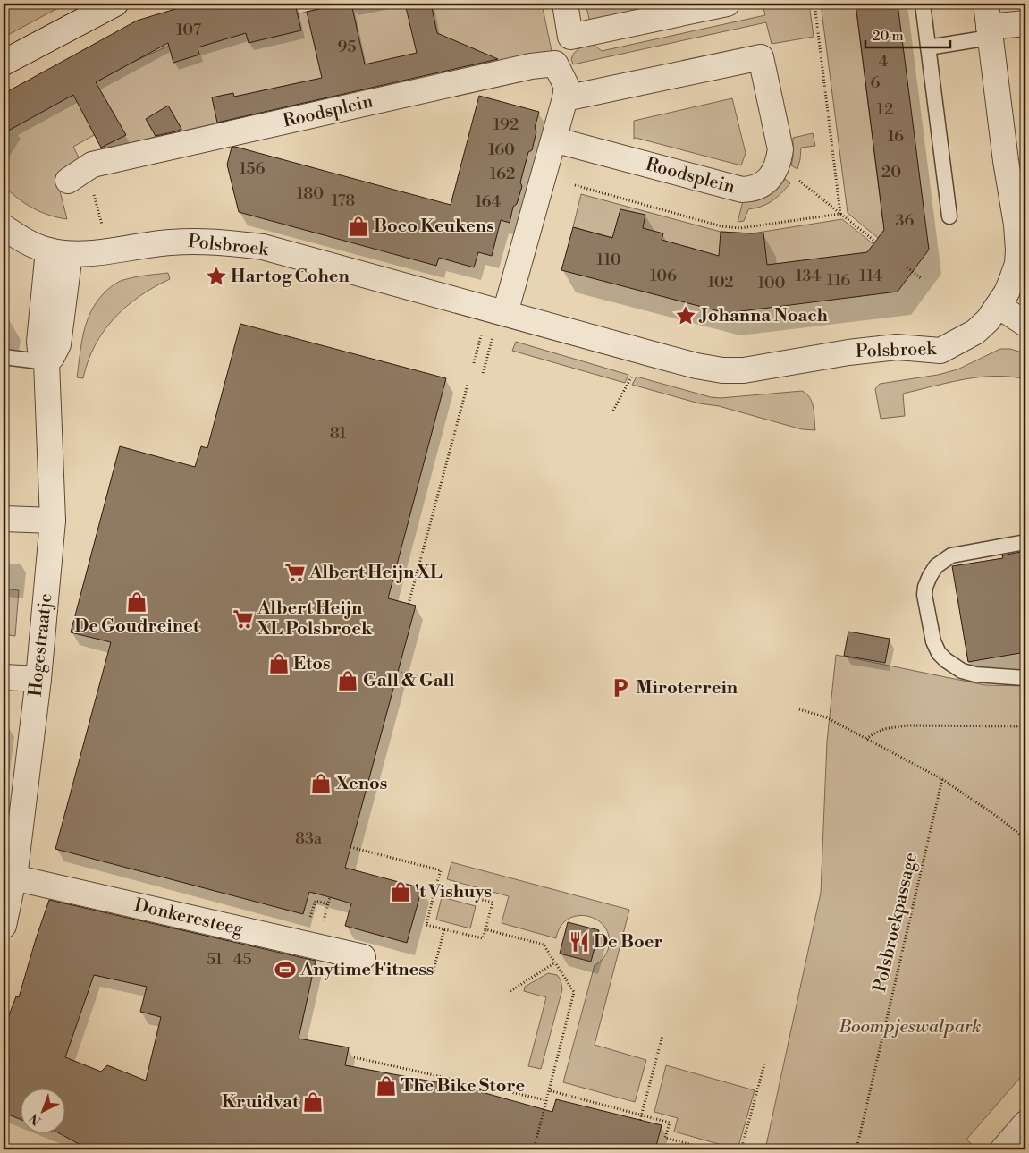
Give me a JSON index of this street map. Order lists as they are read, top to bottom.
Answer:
{
  "streets": {
    "street": [
      "Roodsplein",
      "Polsbroek",
      "Hogestraatje",
      "Donkeresteeg"
    ],
    "path": ["Polsbroekpassage"]
  },
  "crossings": [
    ["Roodsplein", "Polsbroek"],
    ["Hogestraatje", "Donkeresteeg"]
  ],
  "parks": ["Boompjeswalpark"],
  "places": {
    "shop": [
      "Boco Keukens",
      "De Goudreinet",
      "Etos",
      "Gall & Gall",
      "Xenos",
      "'t Vishuys",
      "The Bike Store",
      "Kruidvat"
    ],
    "place": ["Hartog Cohen", "Johanna Noach"],
    "supermarket": ["Albert Heijn XL", "Albert Heijn XL Polsbroek"],
    "parking": ["Miroterrein"],
    "restaurant": ["De Boer"],
    "sports": ["Anytime Fitness"]
  },
  "house_numbers": [
    "107",
    "95",
    "4",
    "6",
    "12",
    "192",
    "16",
    "160",
    "156",
    "20",
    "162",
    "180",
    "178",
    "164",
    "36",
    "110",
    "106",
    "134",
    "114",
    "116",
    "102",
    "100",
    "81",
    "83a",
    "51",
    "45"
  ],
  "scale_bar": "20 m",
  "north": "bottom left"
}
